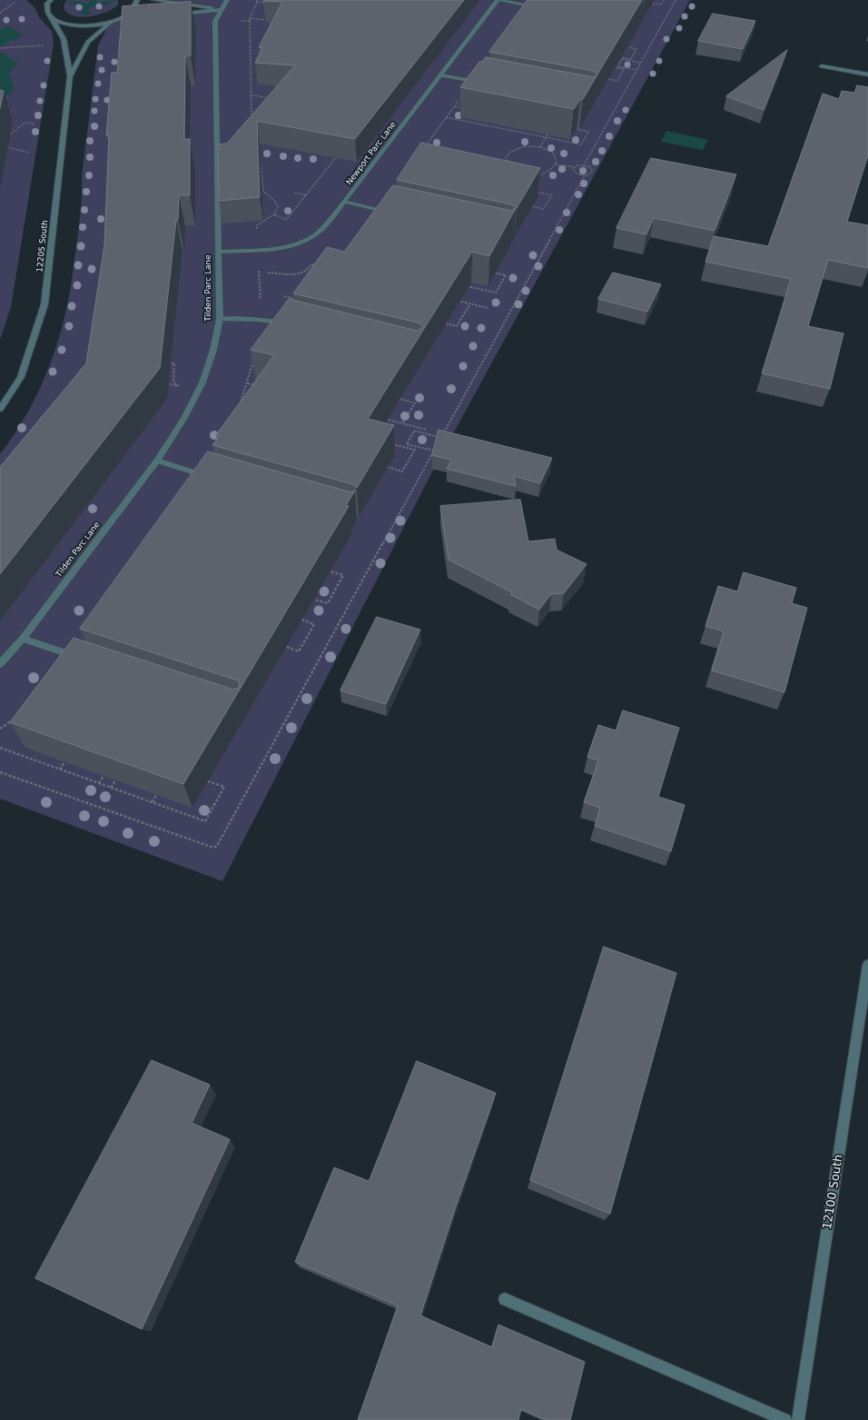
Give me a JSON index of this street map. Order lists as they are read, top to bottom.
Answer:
{
  "streets": {
    "street": [
      "Newport Parc Lane",
      "12205 South",
      "Tilden Parc Lane",
      "12100 South"
    ]
  },
  "crossings": [
    ["Newport Parc Lane", "Tilden Parc Lane"]
  ]
}
